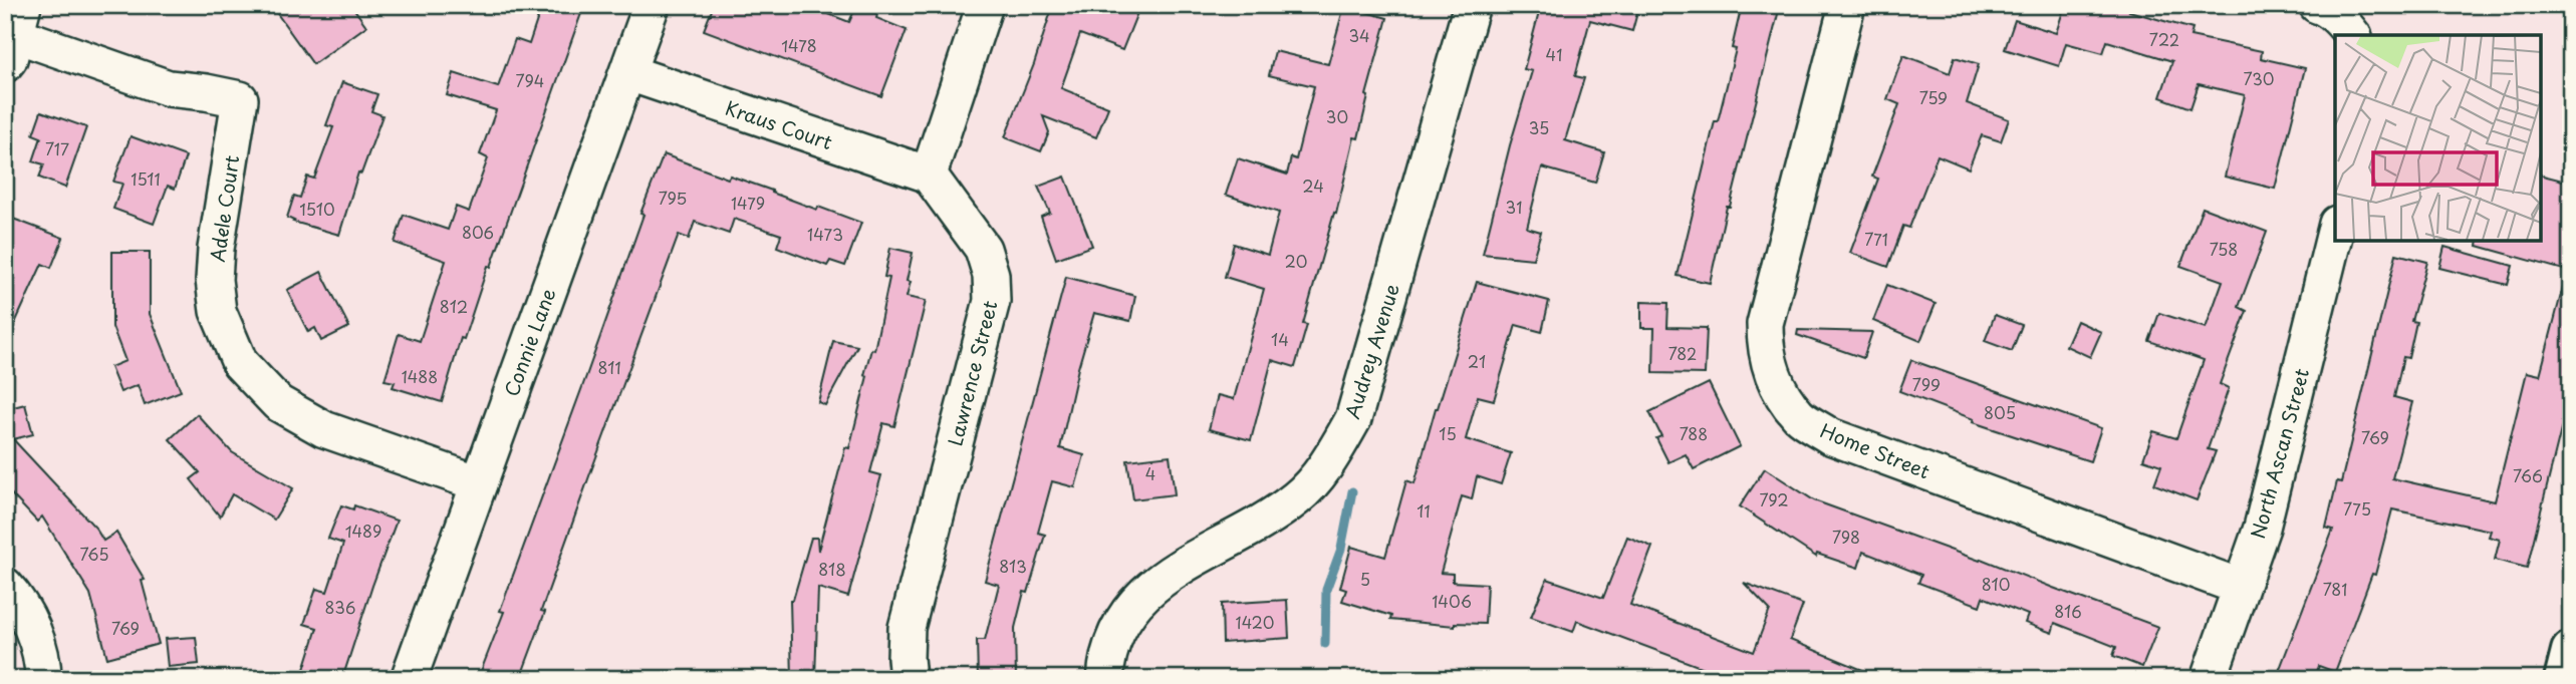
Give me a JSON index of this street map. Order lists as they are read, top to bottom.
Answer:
{
  "streets": {
    "street": [
      "Kraus Court",
      "Adele Court",
      "Connie Lane",
      "Audrey Avenue",
      "Lawrence Street",
      "Home Street",
      "North Ascan Street"
    ]
  },
  "crossings": [
    ["Kraus Court", "Connie Lane"],
    ["Kraus Court", "Lawrence Street"],
    ["Adele Court", "Connie Lane"],
    ["Home Street", "North Ascan Street"]
  ],
  "house_numbers": [
    "34",
    "722",
    "1478",
    "41",
    "730",
    "794",
    "759",
    "30",
    "35",
    "717",
    "1511",
    "24",
    "795",
    "1479",
    "31",
    "1510",
    "806",
    "1473",
    "771",
    "758",
    "20",
    "812",
    "14",
    "782",
    "21",
    "811",
    "1488",
    "799",
    "805",
    "15",
    "788",
    "769",
    "4",
    "766",
    "792",
    "775",
    "11",
    "1489",
    "798",
    "765",
    "813",
    "818",
    "5",
    "810",
    "781",
    "1406",
    "836",
    "816",
    "1420",
    "769"
  ]
}
